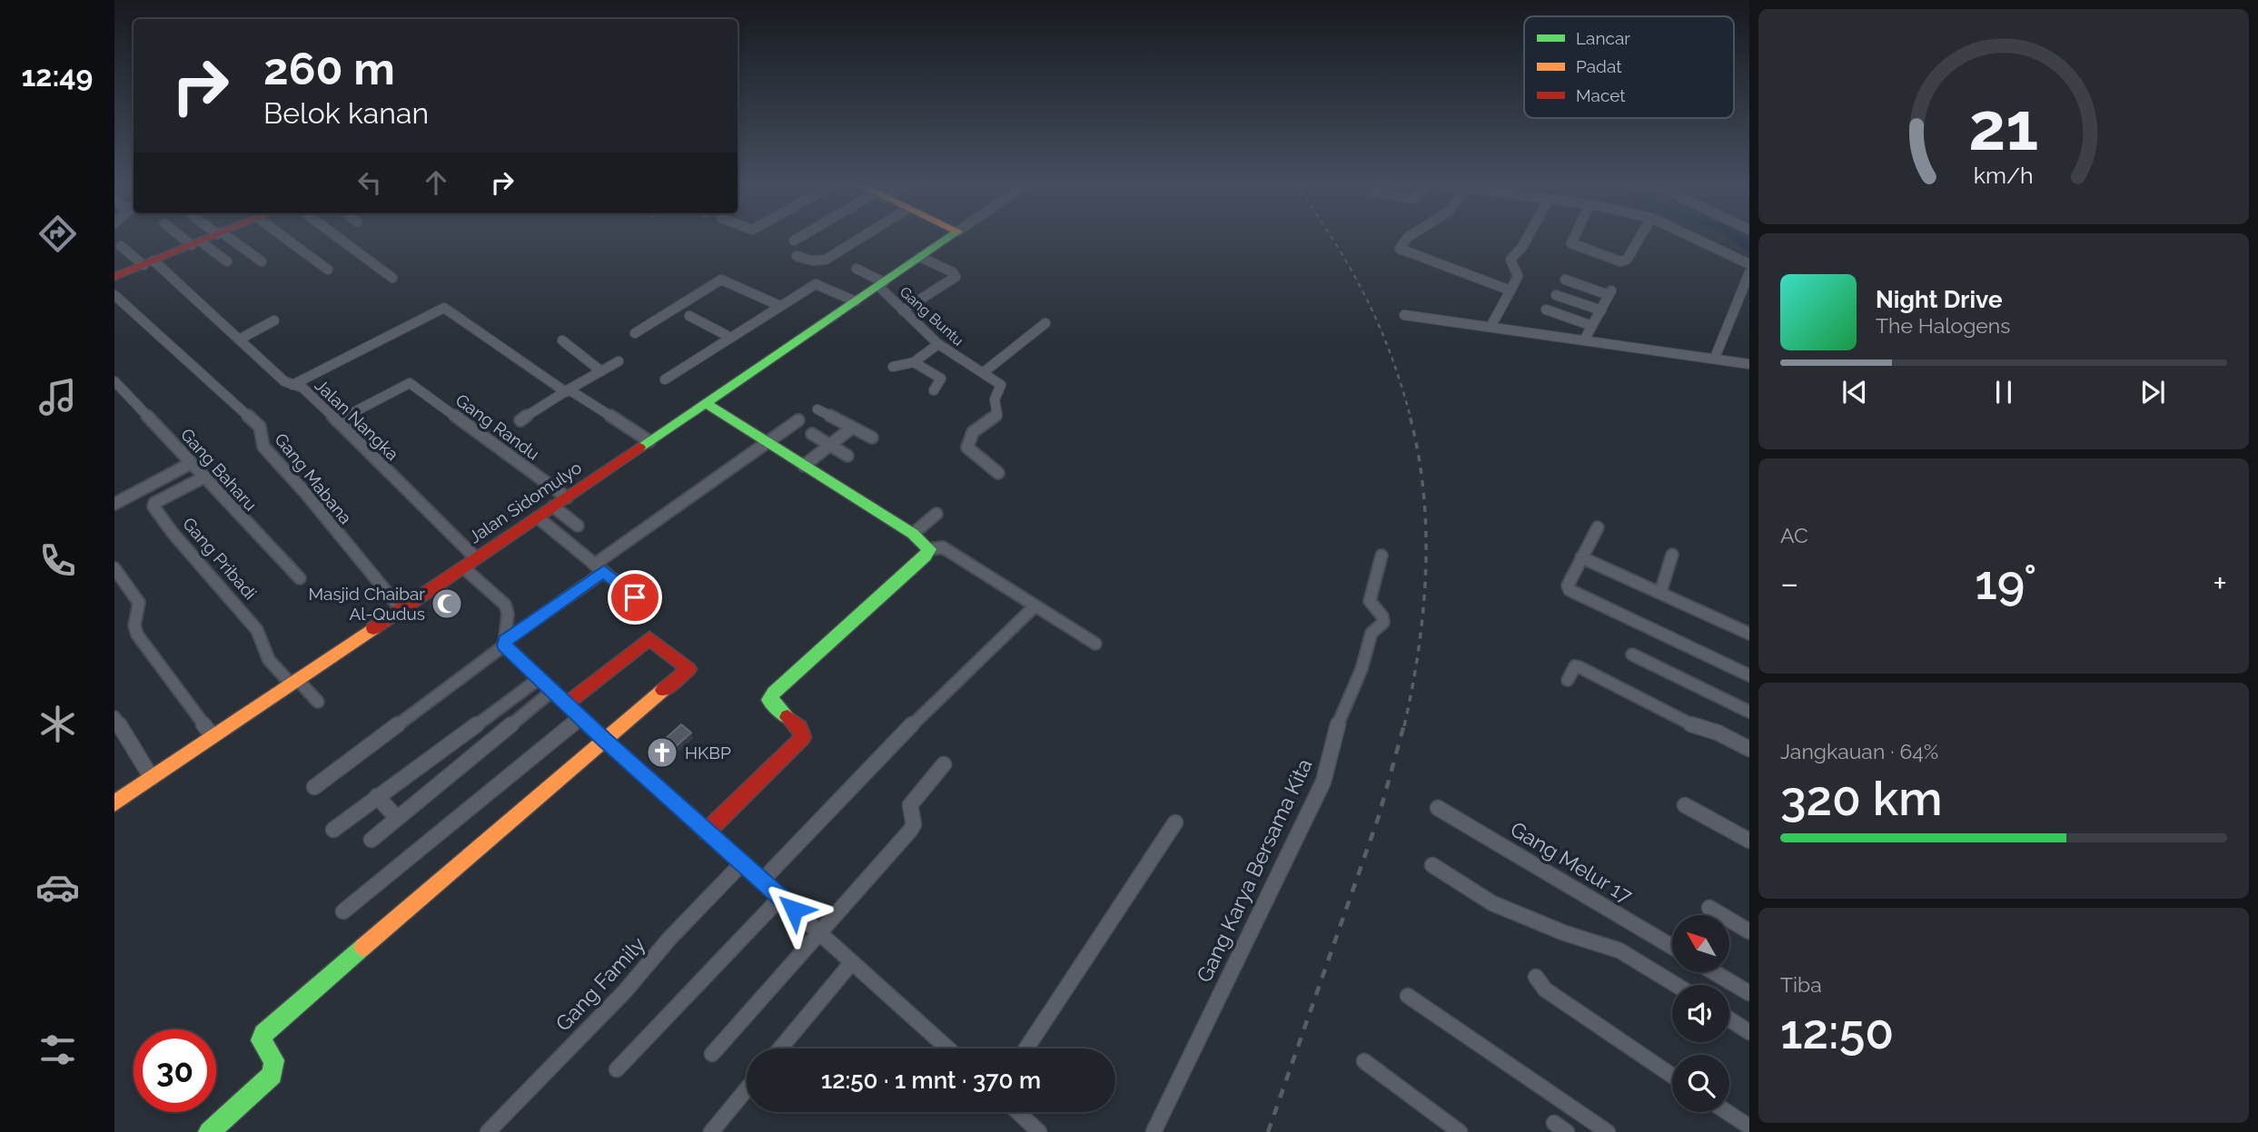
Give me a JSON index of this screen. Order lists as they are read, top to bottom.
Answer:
{
  "streets": {
    "main road": ["Jalan Sidomulyo"],
    "street": [
      "Gang Buntu",
      "Jalan Nangka",
      "Gang Randu",
      "Gang Baharu",
      "Gang Mabana",
      "Gang Pribadi",
      "Gang Melur 17",
      "Gang Karya Bersama Kita",
      "Gang Family"
    ]
  },
  "crossings": [
    ["Gang Buntu", "Jalan Sidomulyo"],
    ["Jalan Nangka", "Gang Randu"],
    ["Jalan Nangka", "Jalan Sidomulyo"],
    ["Gang Randu", "Jalan Sidomulyo"],
    ["Gang Baharu", "Gang Pribadi"],
    ["Gang Mabana", "Jalan Sidomulyo"],
    ["Jalan Sidomulyo", "Gang Pribadi"]
  ],
  "places": {
    "mosque": ["Masjid Chaibar Al-Qudus"],
    "church": ["HKBP"]
  },
  "legend": ["Lancar", "Padat", "Macet"],
  "north": "top left",
  "page": {
    "tabs": "12:49",
    "turn": ["260 m", "Belok kanan"],
    "song": ["Night Drive", "The Halogens"],
    "tile": [
      "AC",
      ["Jangkauan · 64%", "320 km"],
      ["Tiba", "12:50"]
    ],
    "heat": ["−", "19°", "+"],
    "limit": "30",
    "trip": "12:50 · 1 mnt · 370 m",
    "gauge": ["21", "km/h"]
  }
}
